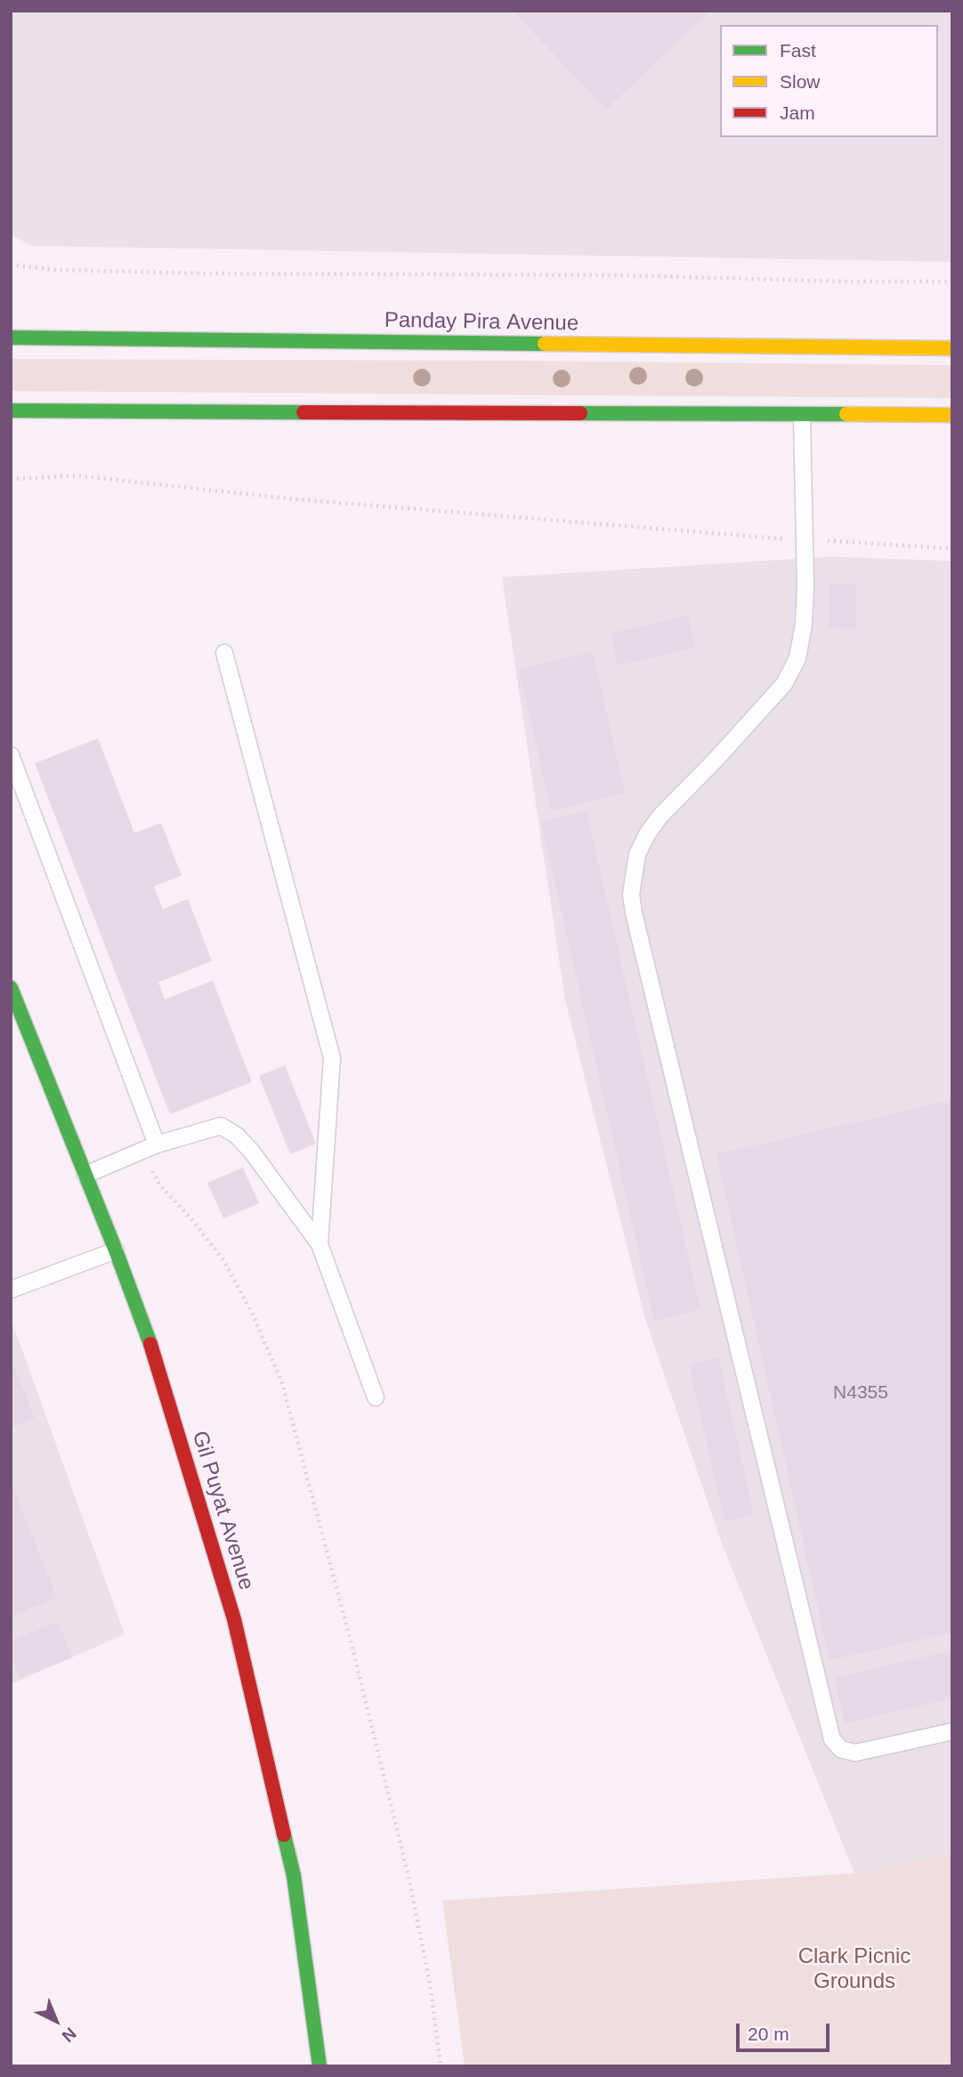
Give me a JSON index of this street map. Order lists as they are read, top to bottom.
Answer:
{
  "streets": {
    "main road": ["Panday Pira Avenue", "Gil Puyat Avenue"]
  },
  "parks": ["Clark Picnic Grounds"],
  "house_numbers": ["N4355"],
  "legend": ["Fast", "Slow", "Jam"],
  "scale_bar": "20 m",
  "north": "bottom right"
}
